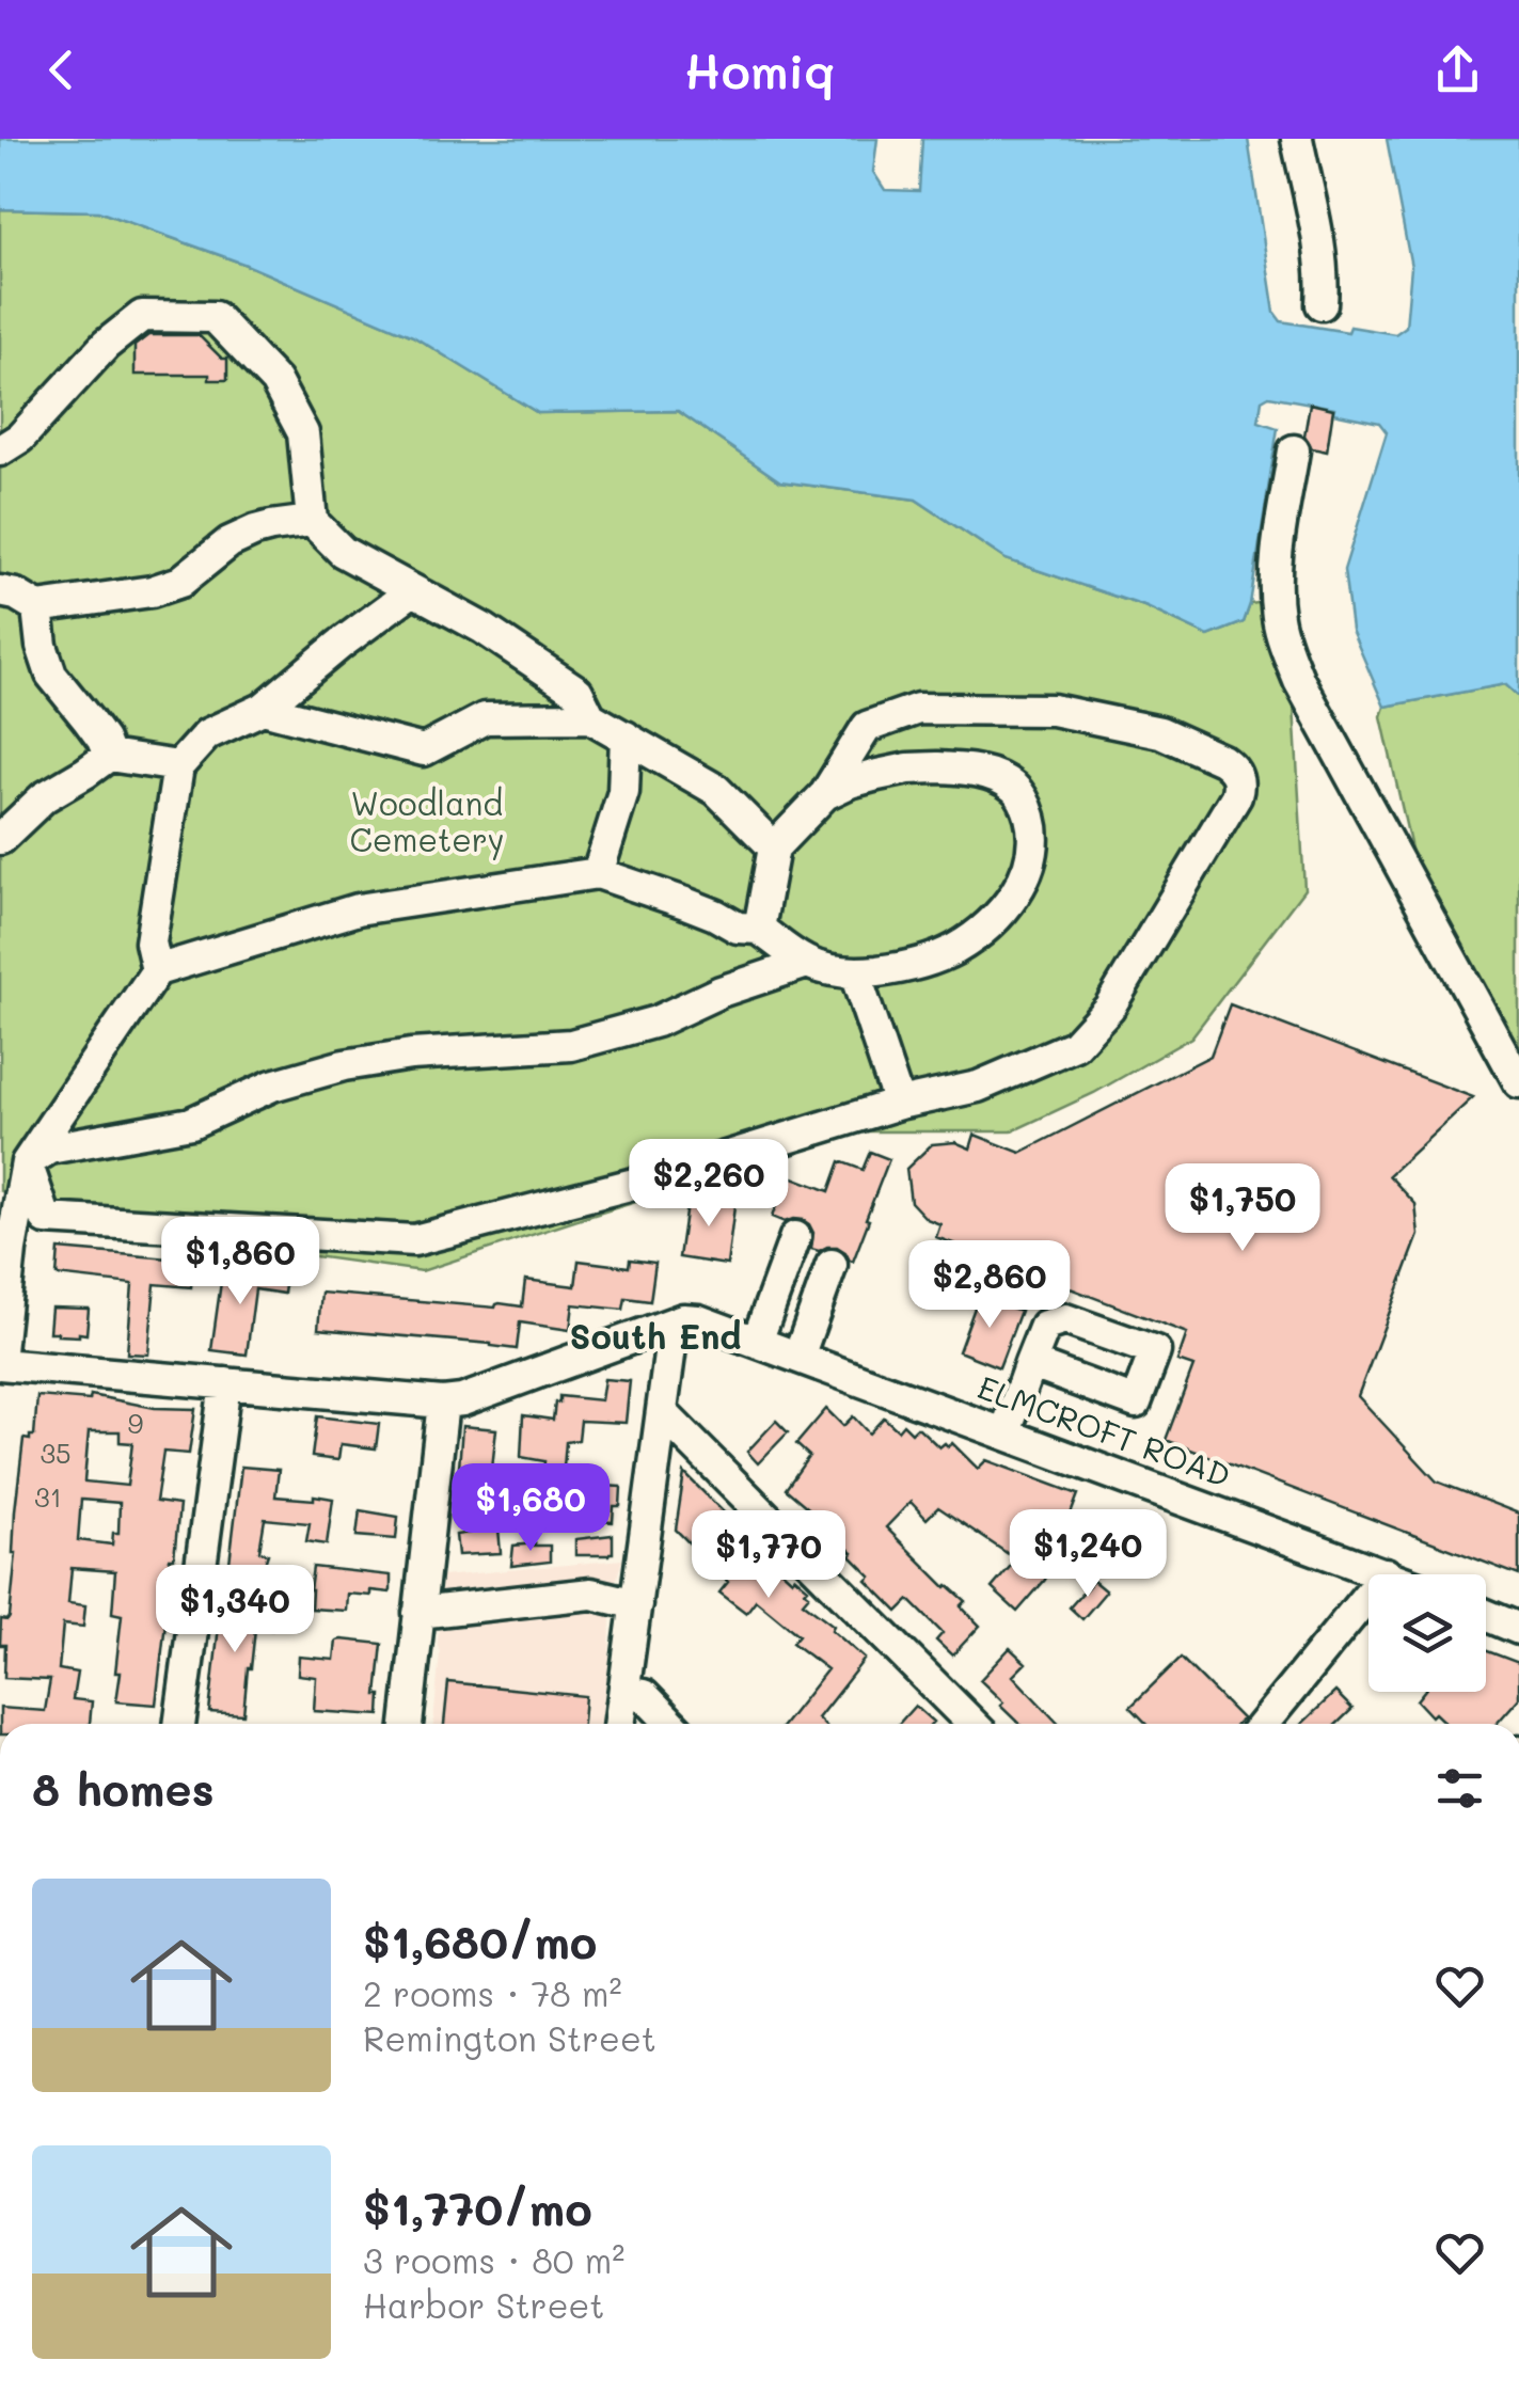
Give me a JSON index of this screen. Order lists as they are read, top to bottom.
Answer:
{
  "streets": {
    "street": ["ELMCROFT ROAD"]
  },
  "districts": ["South End"],
  "parks": ["Woodland Cemetery"],
  "house_numbers": ["9", "35", "31"],
  "page": {
    "header": "Homiq",
    "price": [
      "$2,260",
      "$1,750",
      "$1,860",
      "$2,860",
      "$1,680",
      "$1,240",
      "$1,770",
      "$1,340"
    ],
    "heading": "8 homes",
    "list": [
      {
        "name": "$1,680/mo",
        "note": "2 rooms · 78 m² · Remington Street"
      },
      {
        "name": "$1,770/mo",
        "note": "3 rooms · 80 m² · Harbor Street"
      }
    ]
  }
}
